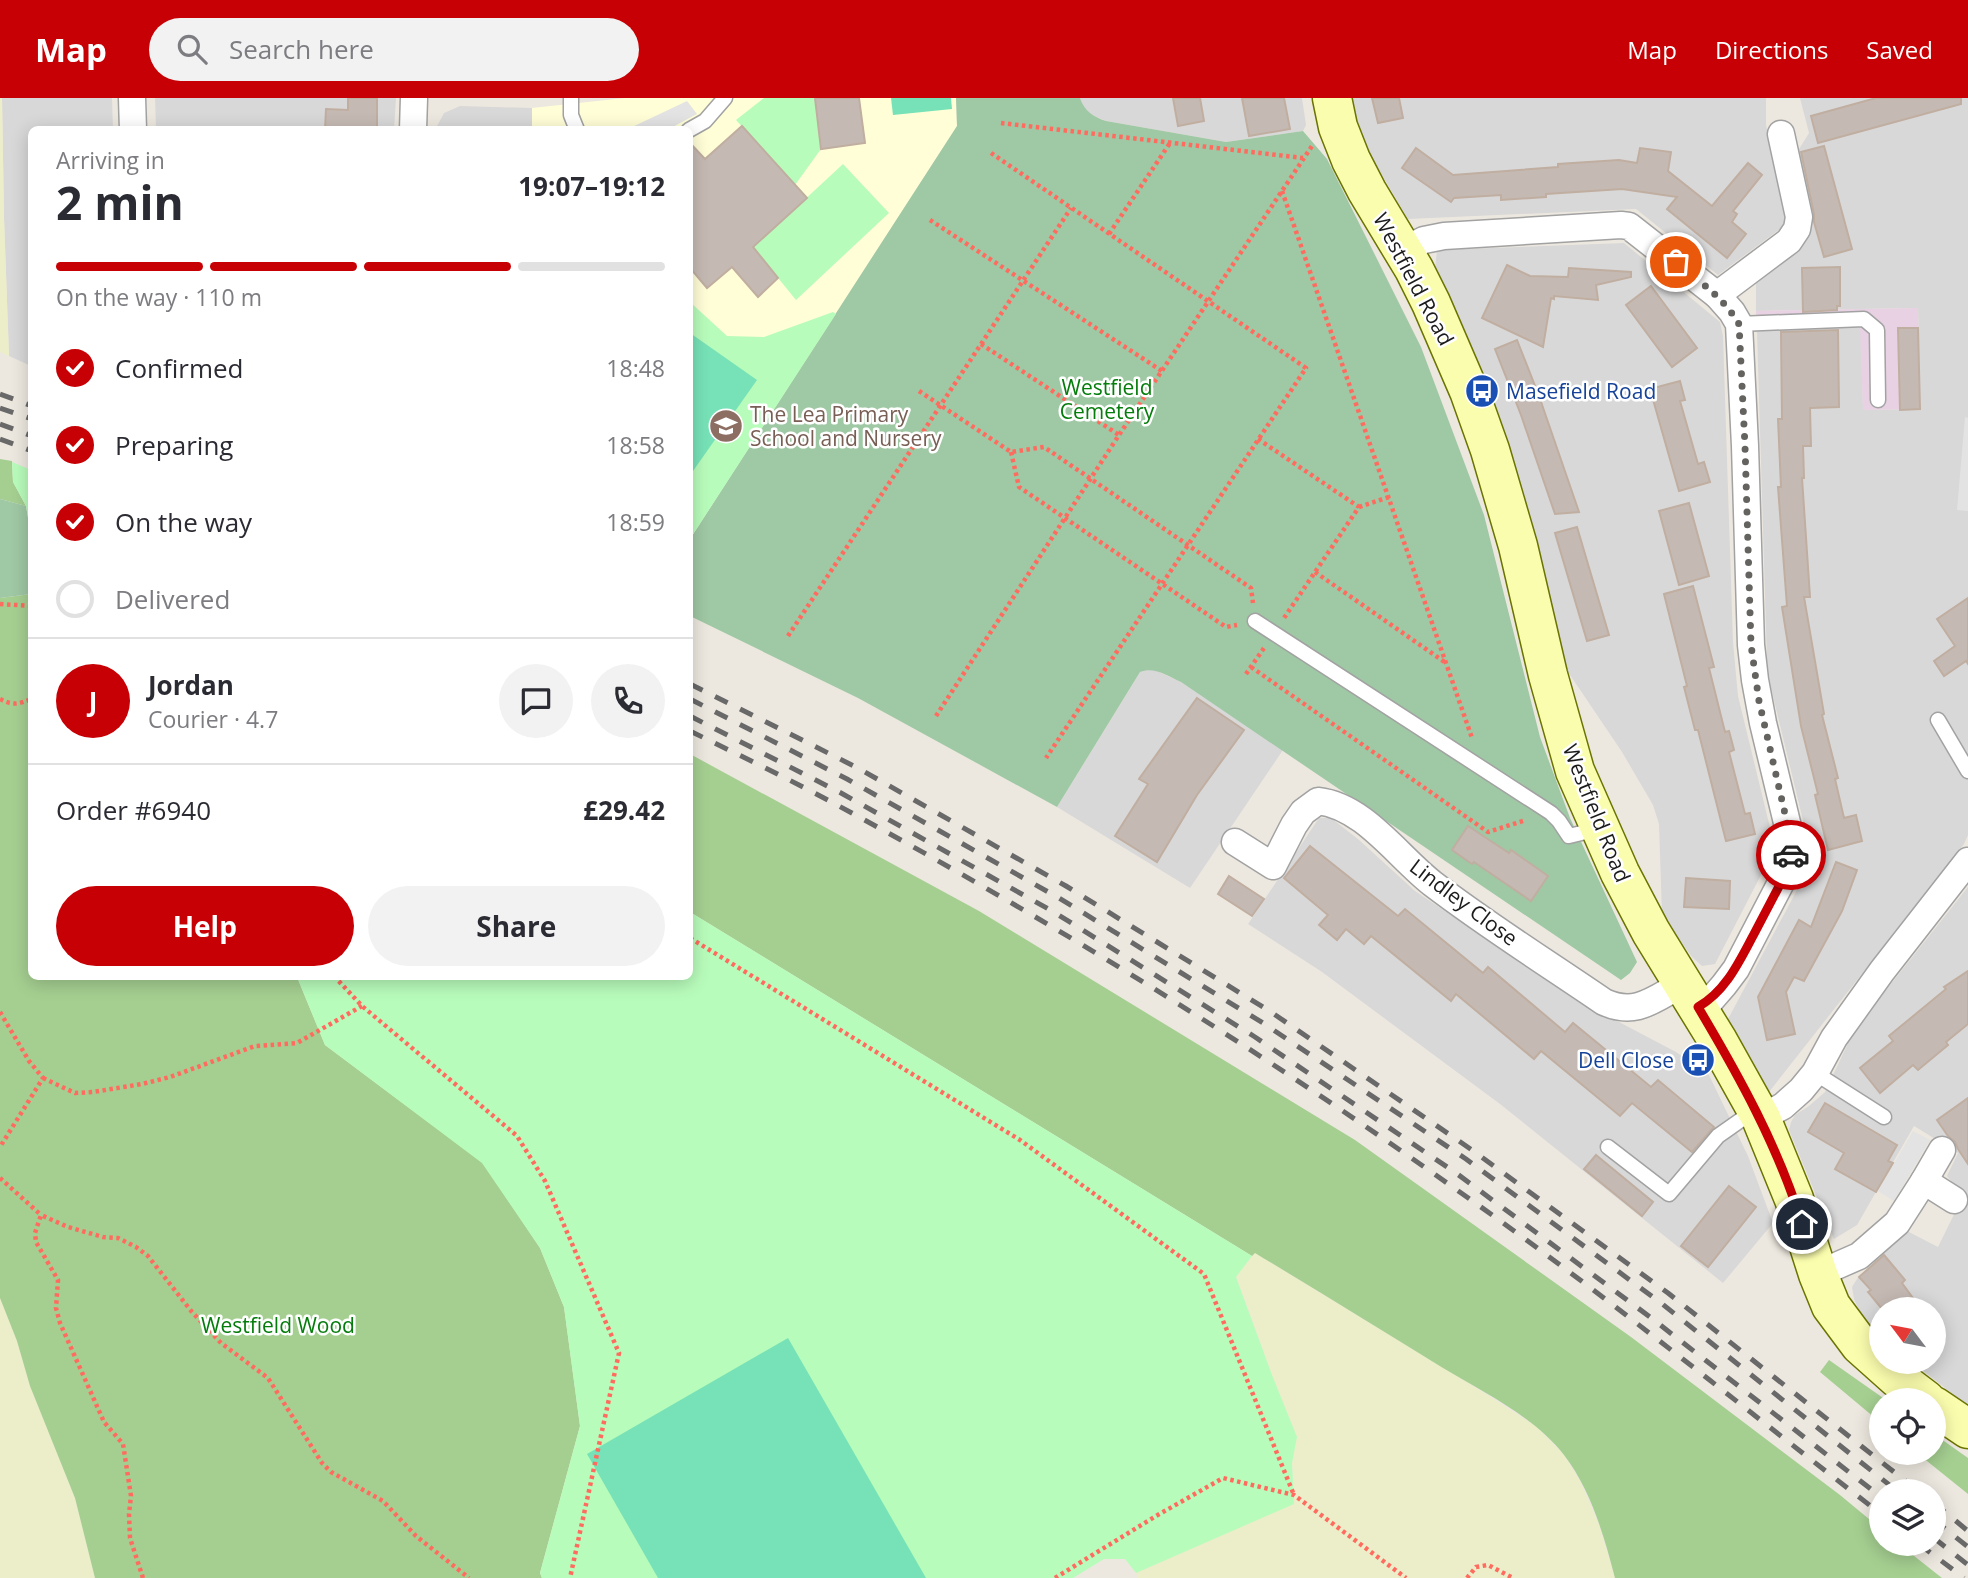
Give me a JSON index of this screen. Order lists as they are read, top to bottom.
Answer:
{
  "streets": {
    "street": ["Westfield Road", "Lindley Close"]
  },
  "crossings": [
    ["Westfield Road", "Lindley Close"]
  ],
  "parks": ["Westfield Cemetery", "Westfield Wood"],
  "places": {
    "bus stop": ["Masefield Road", "Dell Close"],
    "school or university": ["The Lea Primary School and Nursery"]
  },
  "north": "top left",
  "page": {
    "header": "Map",
    "search": "Search here",
    "nav": ["Map", "Directions", "Saved"],
    "heading": ["2 min", "Arriving in", "19:07–19:12"],
    "panel": [
      "Jordan",
      "Courier · 4.7",
      "Order #6940",
      "£29.42"
    ],
    "bar": "On the way · 110 m",
    "list": [
      ["Confirmed", "18:48"],
      ["Preparing", "18:58"],
      ["On the way", "18:59"],
      "Delivered"
    ],
    "round": "J",
    "buttons": ["Help", "Share"]
  }
}
